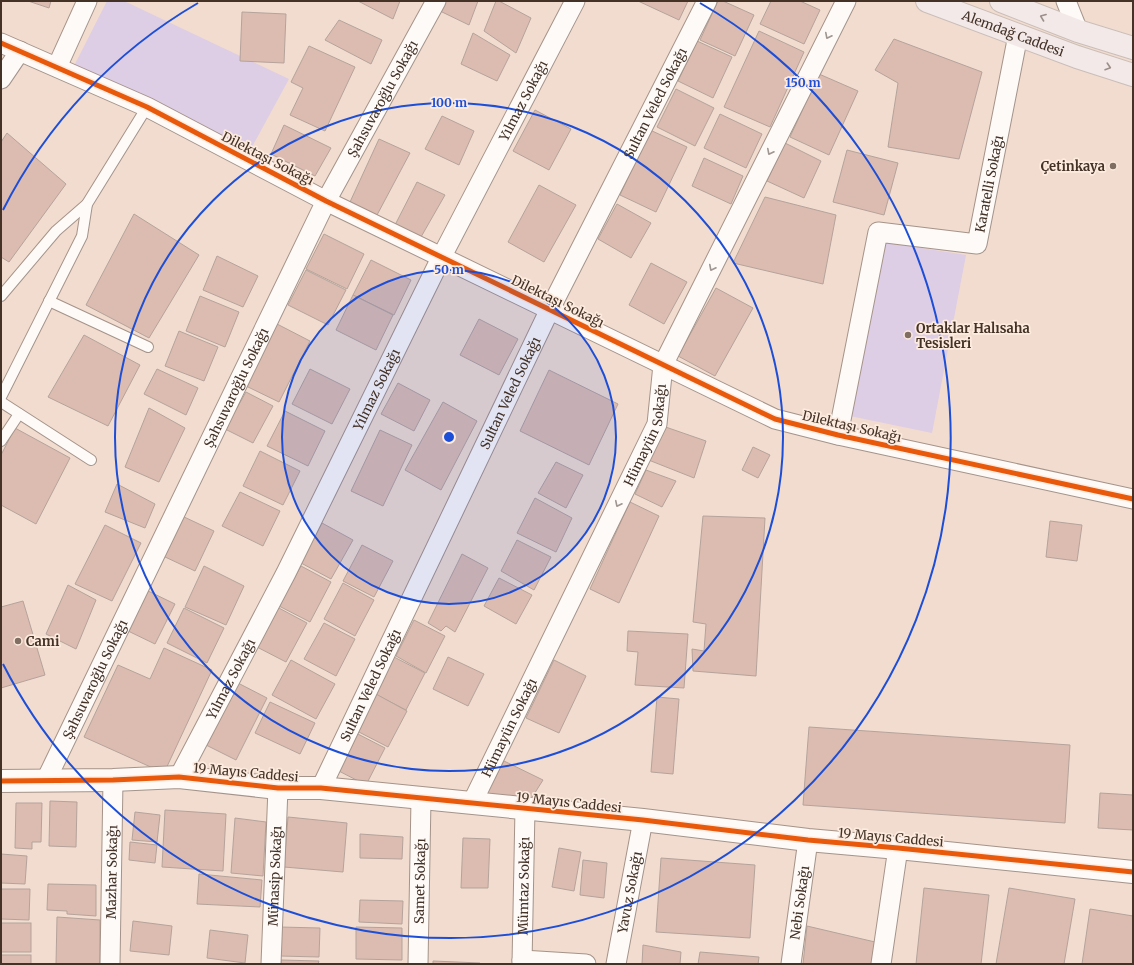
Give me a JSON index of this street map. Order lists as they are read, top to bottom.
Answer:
{
  "streets": {
    "main road": ["Alemdağ Caddesi"],
    "street": [
      "Şahsuvaroğlu Sokağı",
      "Yılmaz Sokağı",
      "Sultan Veled Sokağı",
      "Dilektaşı Sokağı",
      "Karatelli Sokağı",
      "Hümayün Sokağı",
      "19 Mayıs Caddesi",
      "Mazhar Sokağı",
      "Münasip Sokağı",
      "Samet Sokağı",
      "Mümtaz Sokağı",
      "Yavuz Sokağı",
      "Nebi Sokağı"
    ]
  },
  "crossings": [
    ["Alemdağ Caddesi", "Karatelli Sokağı"],
    ["Şahsuvaroğlu Sokağı", "Dilektaşı Sokağı"],
    ["Şahsuvaroğlu Sokağı", "19 Mayıs Caddesi"],
    ["Yılmaz Sokağı", "Dilektaşı Sokağı"],
    ["Yılmaz Sokağı", "19 Mayıs Caddesi"],
    ["Sultan Veled Sokağı", "Dilektaşı Sokağı"],
    ["Sultan Veled Sokağı", "19 Mayıs Caddesi"],
    ["Dilektaşı Sokağı", "Karatelli Sokağı"],
    ["Dilektaşı Sokağı", "Hümayün Sokağı"],
    ["Hümayün Sokağı", "19 Mayıs Caddesi"],
    ["19 Mayıs Caddesi", "Mazhar Sokağı"],
    ["19 Mayıs Caddesi", "Münasip Sokağı"],
    ["19 Mayıs Caddesi", "Samet Sokağı"],
    ["19 Mayıs Caddesi", "Mümtaz Sokağı"],
    ["19 Mayıs Caddesi", "Yavuz Sokağı"],
    ["19 Mayıs Caddesi", "Nebi Sokağı"]
  ],
  "one_way": ["Hümayün Sokağı"],
  "places": ["Çetinkaya", "Ortaklar Halısaha Tesisleri", "Cami"],
  "rings": ["150 m", "100 m", "50 m"]
}
